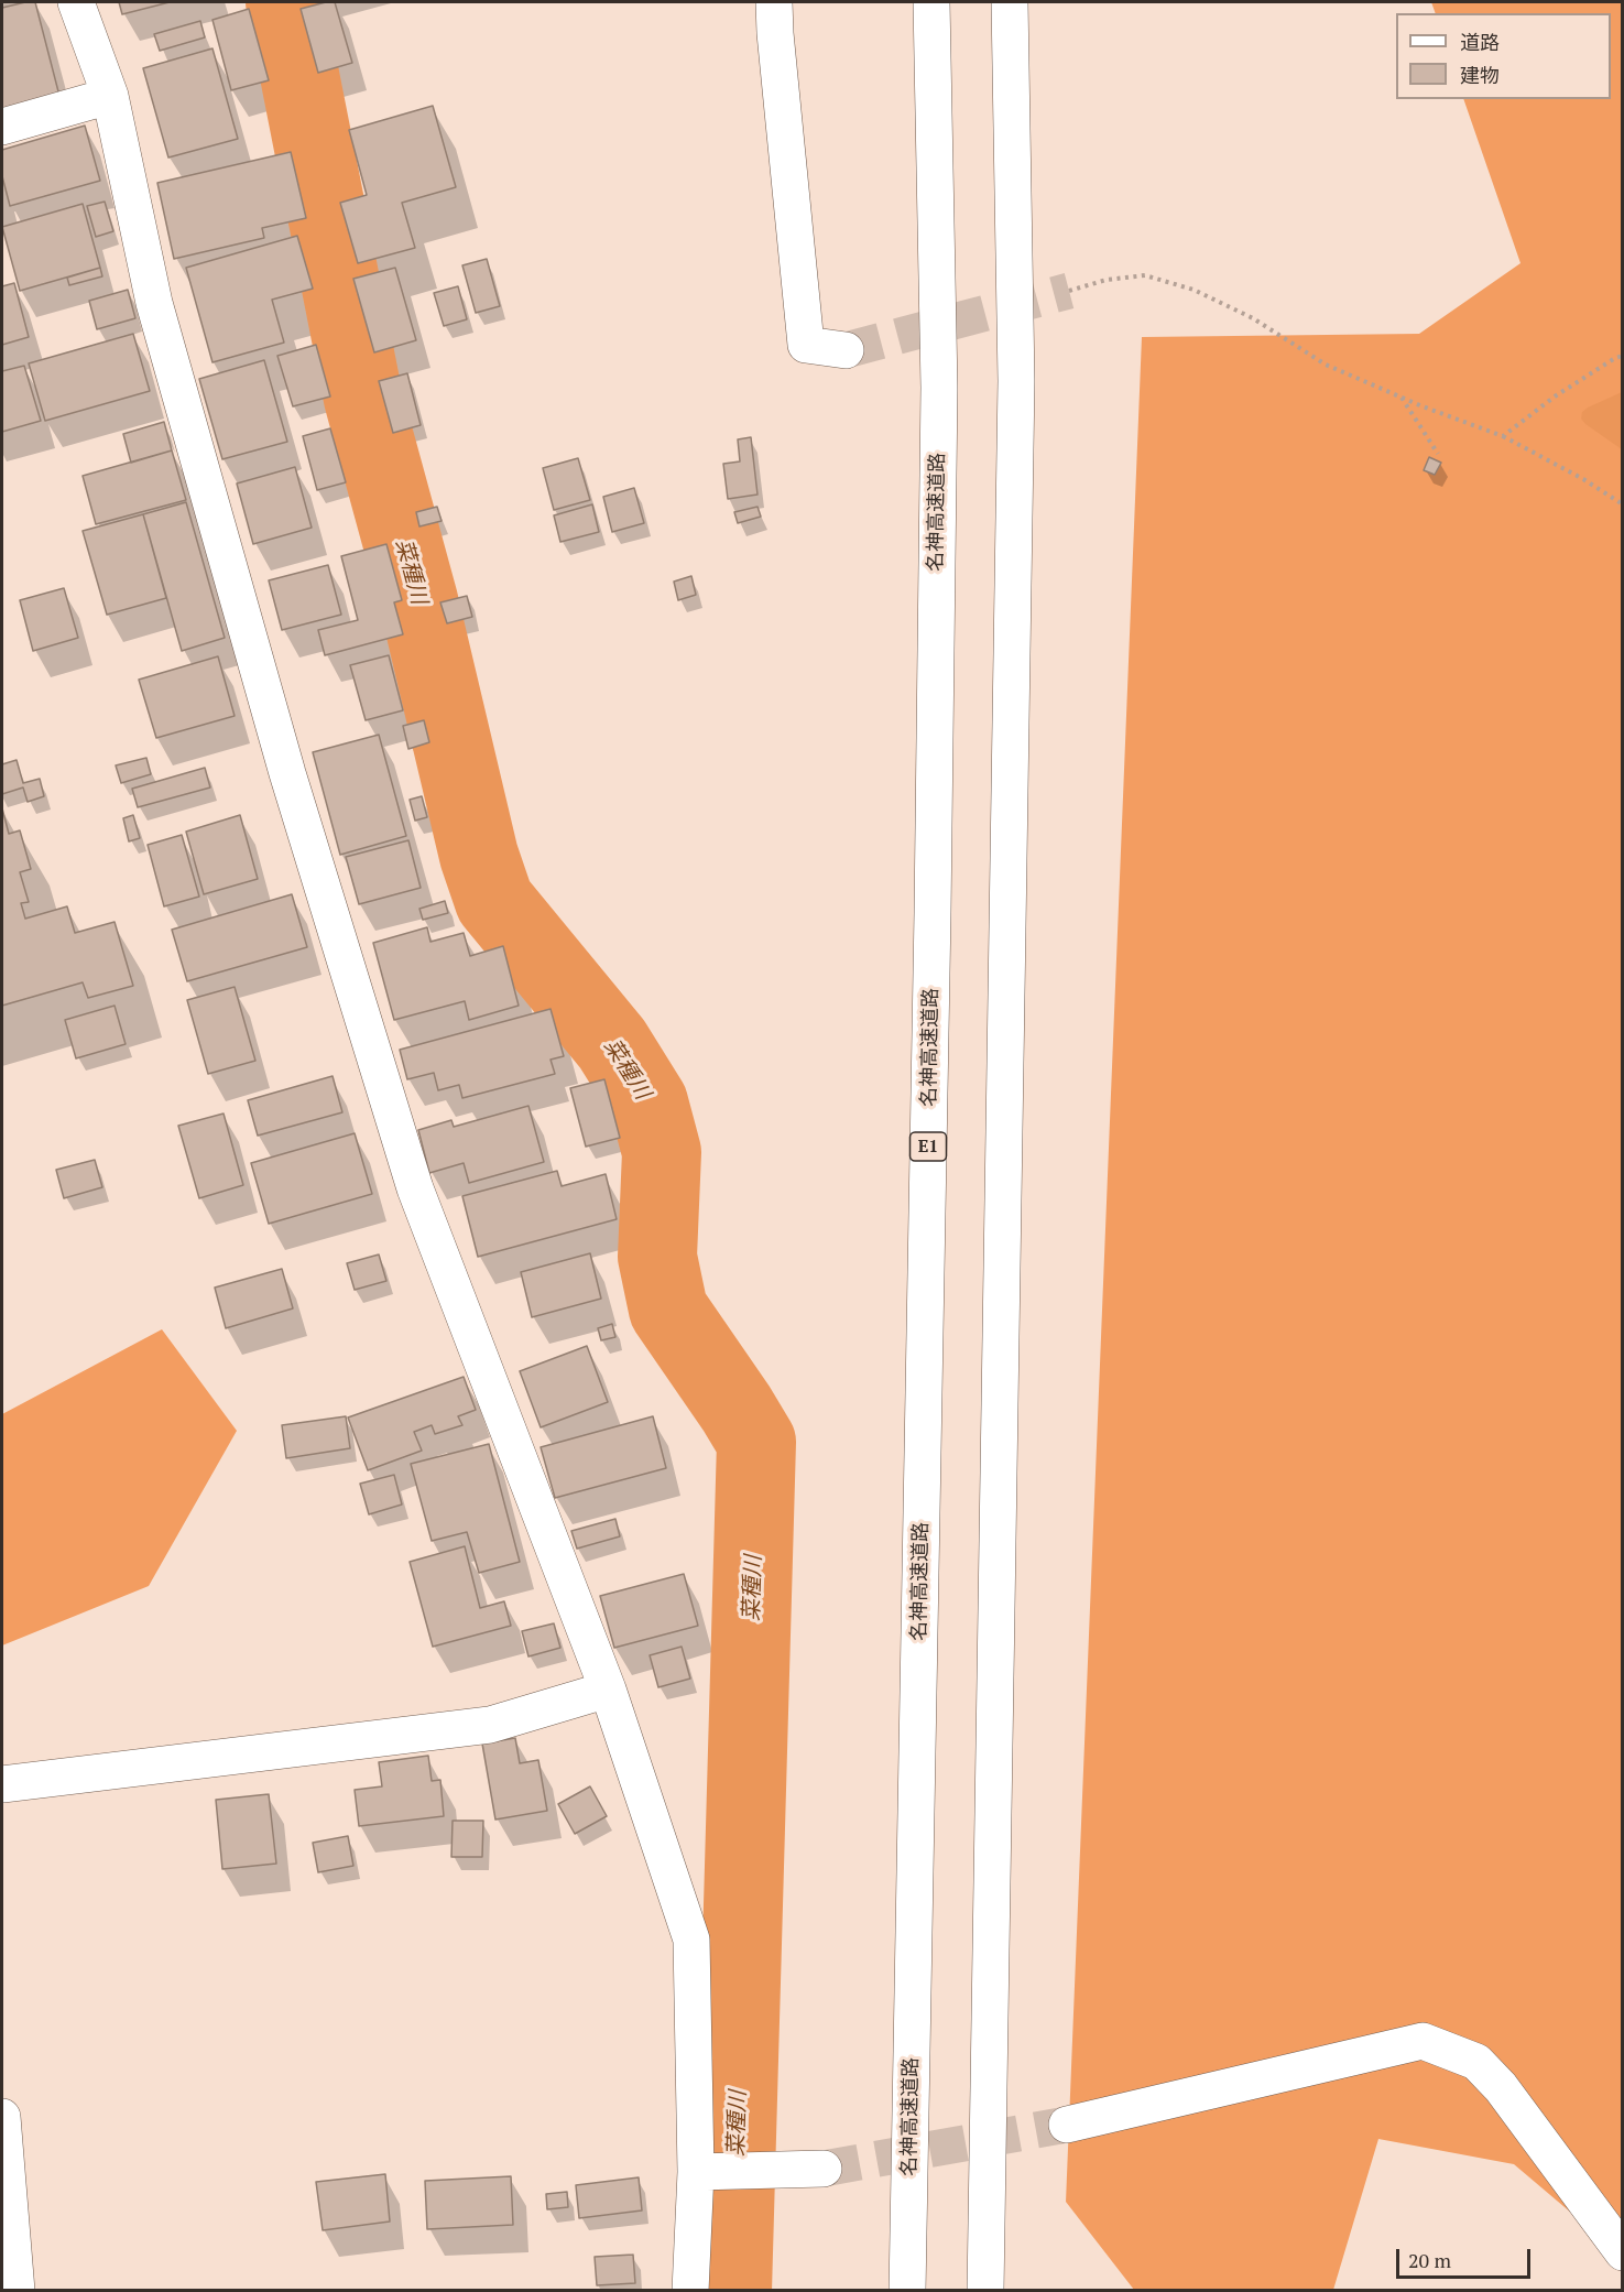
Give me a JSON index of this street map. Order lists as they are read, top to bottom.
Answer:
{
  "streets": {
    "main road": ["名神高速道路", "E1"]
  },
  "water": ["菜種川"],
  "legend": ["道路", "建物"],
  "scale_bar": "20 m"
}
